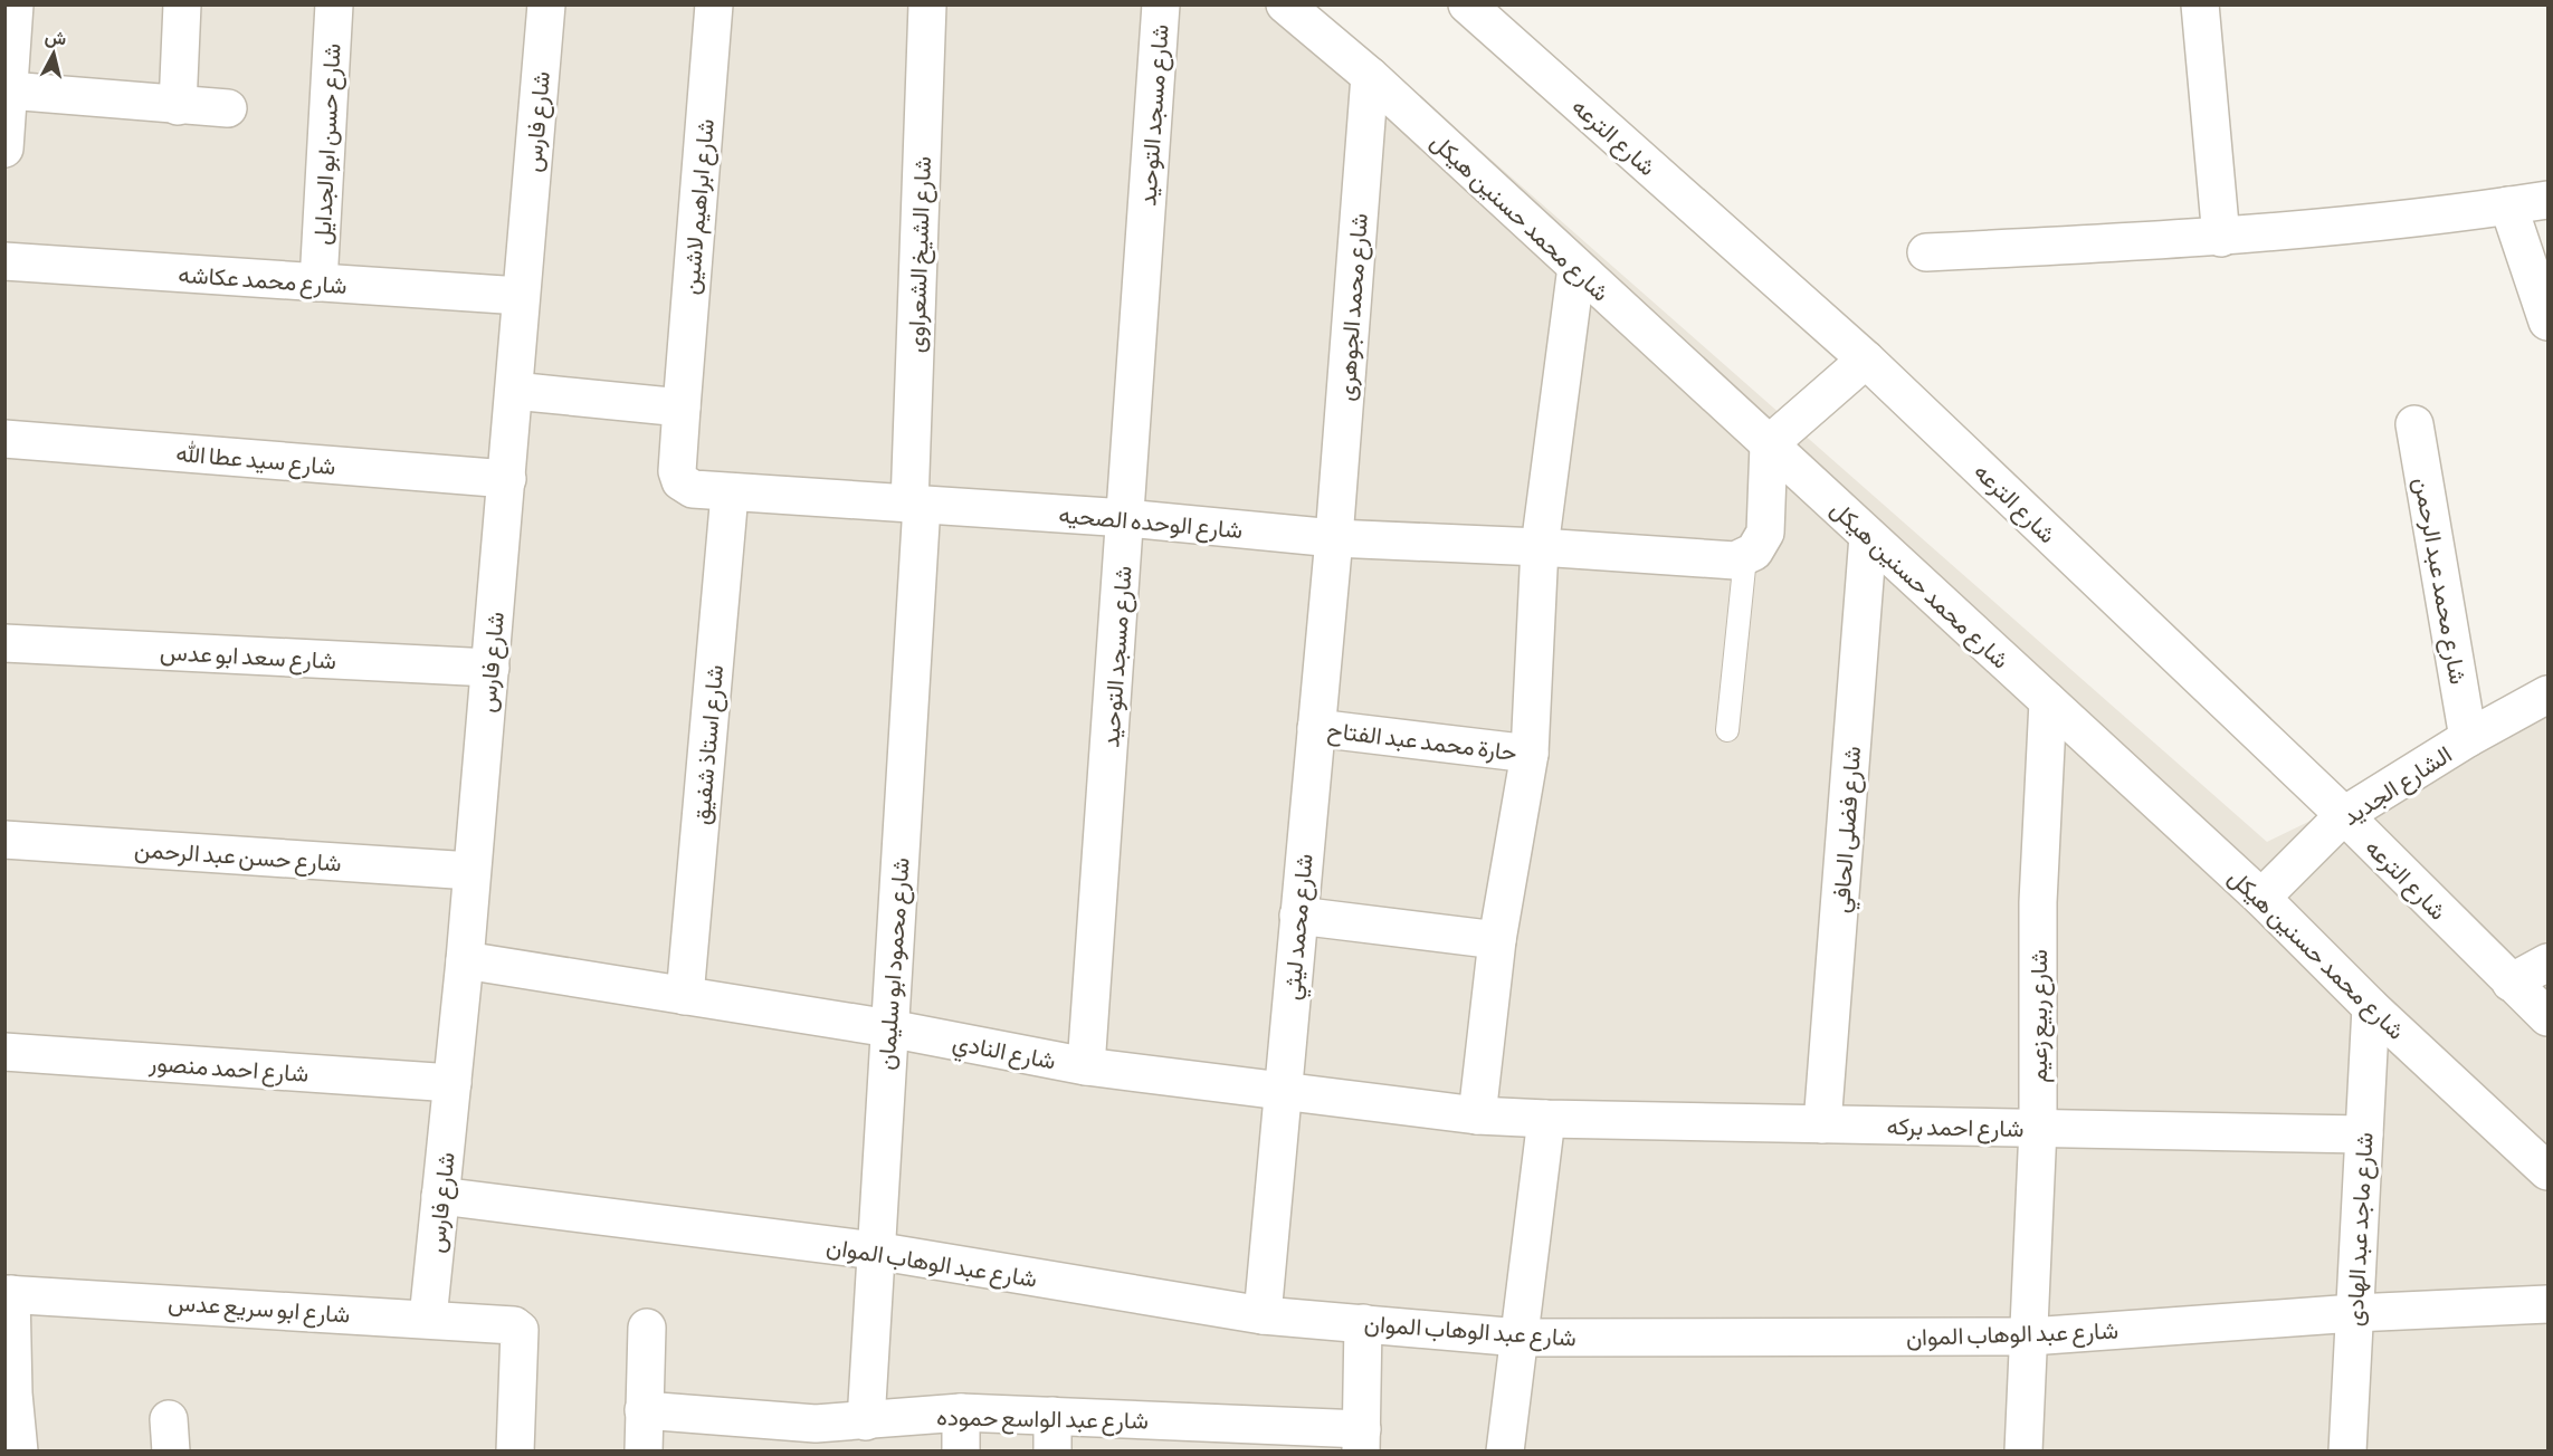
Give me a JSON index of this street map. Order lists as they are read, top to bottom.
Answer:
{
  "streets": {
    "street": [
      "شارع مسجد التوحيد",
      "شارع فارس",
      "شارع الترعه",
      "شارع حسن ابو الجدايل",
      "شارع ابراهيم لاشين",
      "شارع محمد حسنين هيكل",
      "شارع الشيخ الشعراوى",
      "شارع محمد عكاشه",
      "شارع محمد الجوهرى",
      "شارع سيد عطا الله",
      "شارع الوحده الصحيه",
      "شارع محمد عبد الرحمن",
      "شارع سعد ابو عدس",
      "حارة محمد عبد الفتاح",
      "شارع استاذ شفيق",
      "الشارع الجديد",
      "شارع فضلى الحافي",
      "شارع حسن عبد الرحمن",
      "شارع محمد ليثي",
      "شارع محمود ابو سليمان",
      "شارع ربيع زعيم",
      "شارع النادي",
      "شارع احمد منصور",
      "شارع احمد بركه",
      "شارع ماجد عبد الهادى",
      "شارع عبد الوهاب الموان",
      "شارع ابو سريع عدس",
      "شارع عبد الواسع حموده"
    ]
  },
  "crossings": [
    ["شارع مسجد التوحيد", "شارع الوحده الصحيه"],
    ["شارع مسجد التوحيد", "شارع النادي"],
    ["شارع فارس", "شارع محمد عكاشه"],
    ["شارع فارس", "شارع سيد عطا الله"],
    ["شارع فارس", "شارع سعد ابو عدس"],
    ["شارع فارس", "شارع حسن عبد الرحمن"],
    ["شارع فارس", "شارع النادي"],
    ["شارع فارس", "شارع احمد منصور"],
    ["شارع فارس", "شارع عبد الوهاب الموان"],
    ["شارع فارس", "شارع ابو سريع عدس"],
    ["شارع الترعه", "الشارع الجديد"],
    ["شارع حسن ابو الجدايل", "شارع محمد عكاشه"],
    ["شارع ابراهيم لاشين", "شارع الوحده الصحيه"],
    ["شارع محمد حسنين هيكل", "شارع محمد الجوهرى"],
    ["شارع محمد حسنين هيكل", "الشارع الجديد"],
    ["شارع محمد حسنين هيكل", "شارع فضلى الحافي"],
    ["شارع محمد حسنين هيكل", "شارع ربيع زعيم"],
    ["شارع محمد حسنين هيكل", "شارع ماجد عبد الهادى"],
    ["شارع الشيخ الشعراوى", "شارع الوحده الصحيه"],
    ["شارع الشيخ الشعراوى", "شارع محمود ابو سليمان"],
    ["شارع محمد الجوهرى", "شارع الوحده الصحيه"],
    ["شارع محمد الجوهرى", "شارع محمد ليثي"],
    ["شارع الوحده الصحيه", "شارع استاذ شفيق"],
    ["شارع الوحده الصحيه", "شارع محمد ليثي"],
    ["شارع الوحده الصحيه", "شارع محمود ابو سليمان"],
    ["شارع محمد عبد الرحمن", "الشارع الجديد"],
    ["حارة محمد عبد الفتاح", "شارع محمد ليثي"],
    ["شارع استاذ شفيق", "شارع النادي"],
    ["شارع فضلى الحافي", "شارع احمد بركه"],
    ["شارع محمد ليثي", "شارع النادي"],
    ["شارع محمد ليثي", "شارع عبد الوهاب الموان"],
    ["شارع محمود ابو سليمان", "شارع النادي"],
    ["شارع محمود ابو سليمان", "شارع عبد الوهاب الموان"],
    ["شارع محمود ابو سليمان", "شارع عبد الواسع حموده"],
    ["شارع ربيع زعيم", "شارع احمد بركه"],
    ["شارع ربيع زعيم", "شارع عبد الوهاب الموان"],
    ["شارع النادي", "شارع احمد بركه"],
    ["شارع احمد بركه", "شارع ماجد عبد الهادى"],
    ["شارع ماجد عبد الهادى", "شارع عبد الوهاب الموان"]
  ],
  "north": "top"
}
